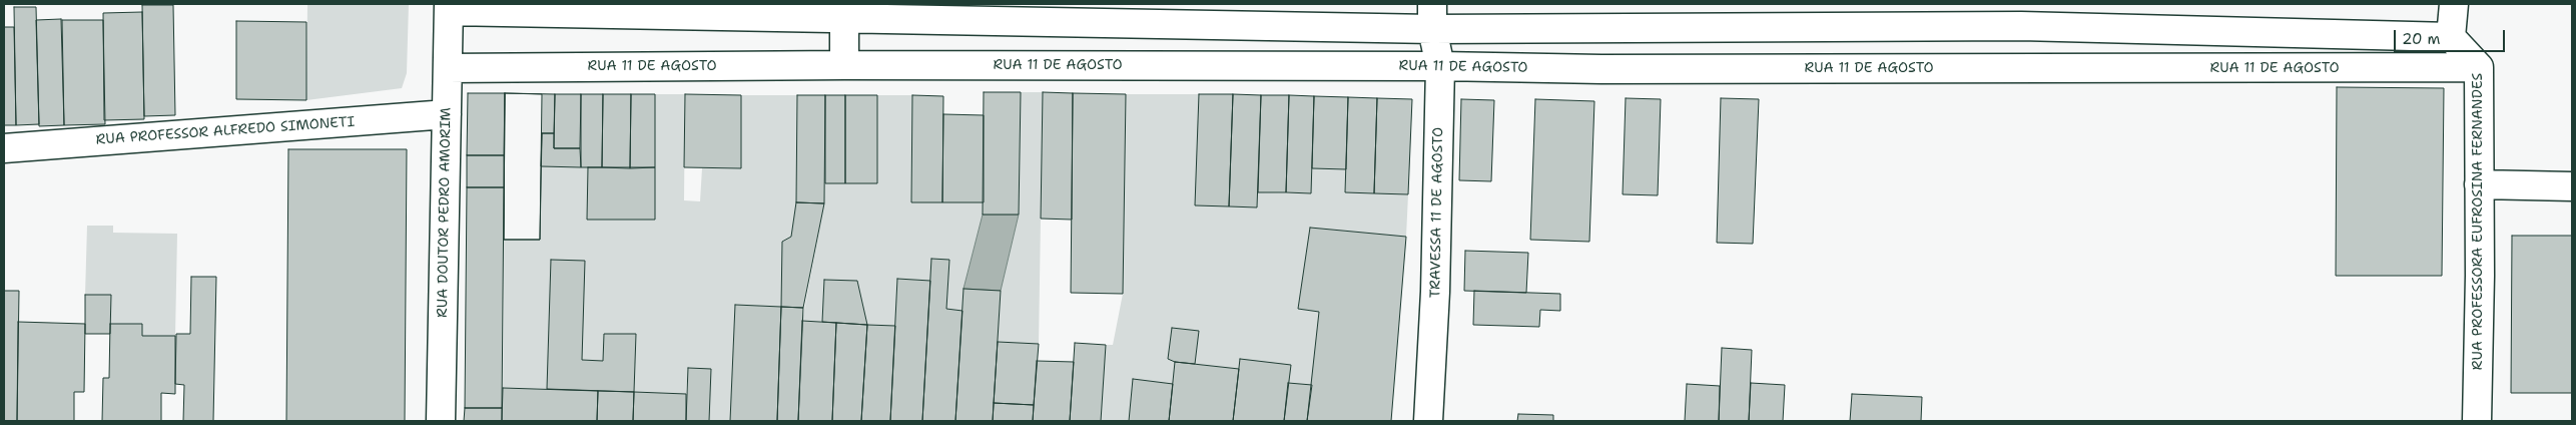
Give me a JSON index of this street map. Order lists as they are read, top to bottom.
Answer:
{
  "streets": {
    "street": [
      "RUA 11 DE AGOSTO",
      "RUA PROFESSOR ALFREDO SIMONETI",
      "RUA DOUTOR PEDRO AMORIM",
      "TRAVESSA 11 DE AGOSTO",
      "RUA PROFESSORA EUFROSINA FERNANDES"
    ]
  },
  "crossings": [
    ["RUA 11 DE AGOSTO", "RUA DOUTOR PEDRO AMORIM"],
    ["RUA 11 DE AGOSTO", "TRAVESSA 11 DE AGOSTO"],
    ["RUA 11 DE AGOSTO", "RUA PROFESSORA EUFROSINA FERNANDES"],
    ["RUA PROFESSOR ALFREDO SIMONETI", "RUA DOUTOR PEDRO AMORIM"]
  ],
  "scale_bar": "20 m"
}
